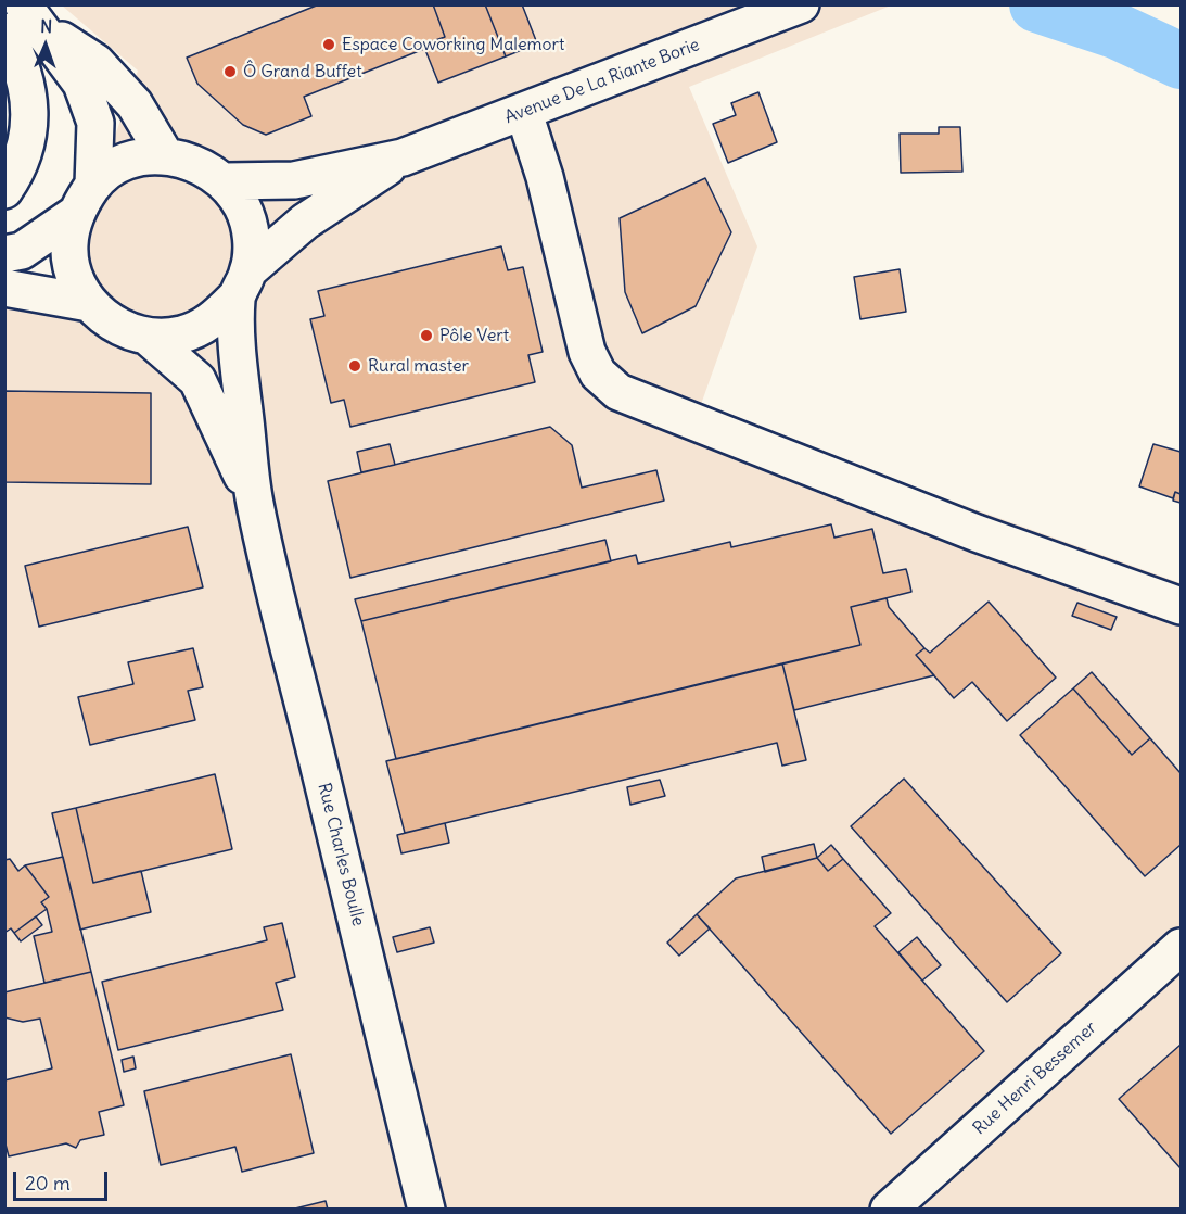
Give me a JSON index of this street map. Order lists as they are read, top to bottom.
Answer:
{
  "streets": {
    "street": ["Avenue De La Riante Borie", "Rue Charles Boulle", "Rue Henri Bessemer"]
  },
  "crossings": [
    ["Avenue De La Riante Borie", "Rue Charles Boulle"]
  ],
  "places": [
    "Espace Coworking Malemort",
    "Ô Grand Buffet",
    "Pôle Vert",
    "Rural master"
  ],
  "scale_bar": "20 m",
  "north": "top"
}
